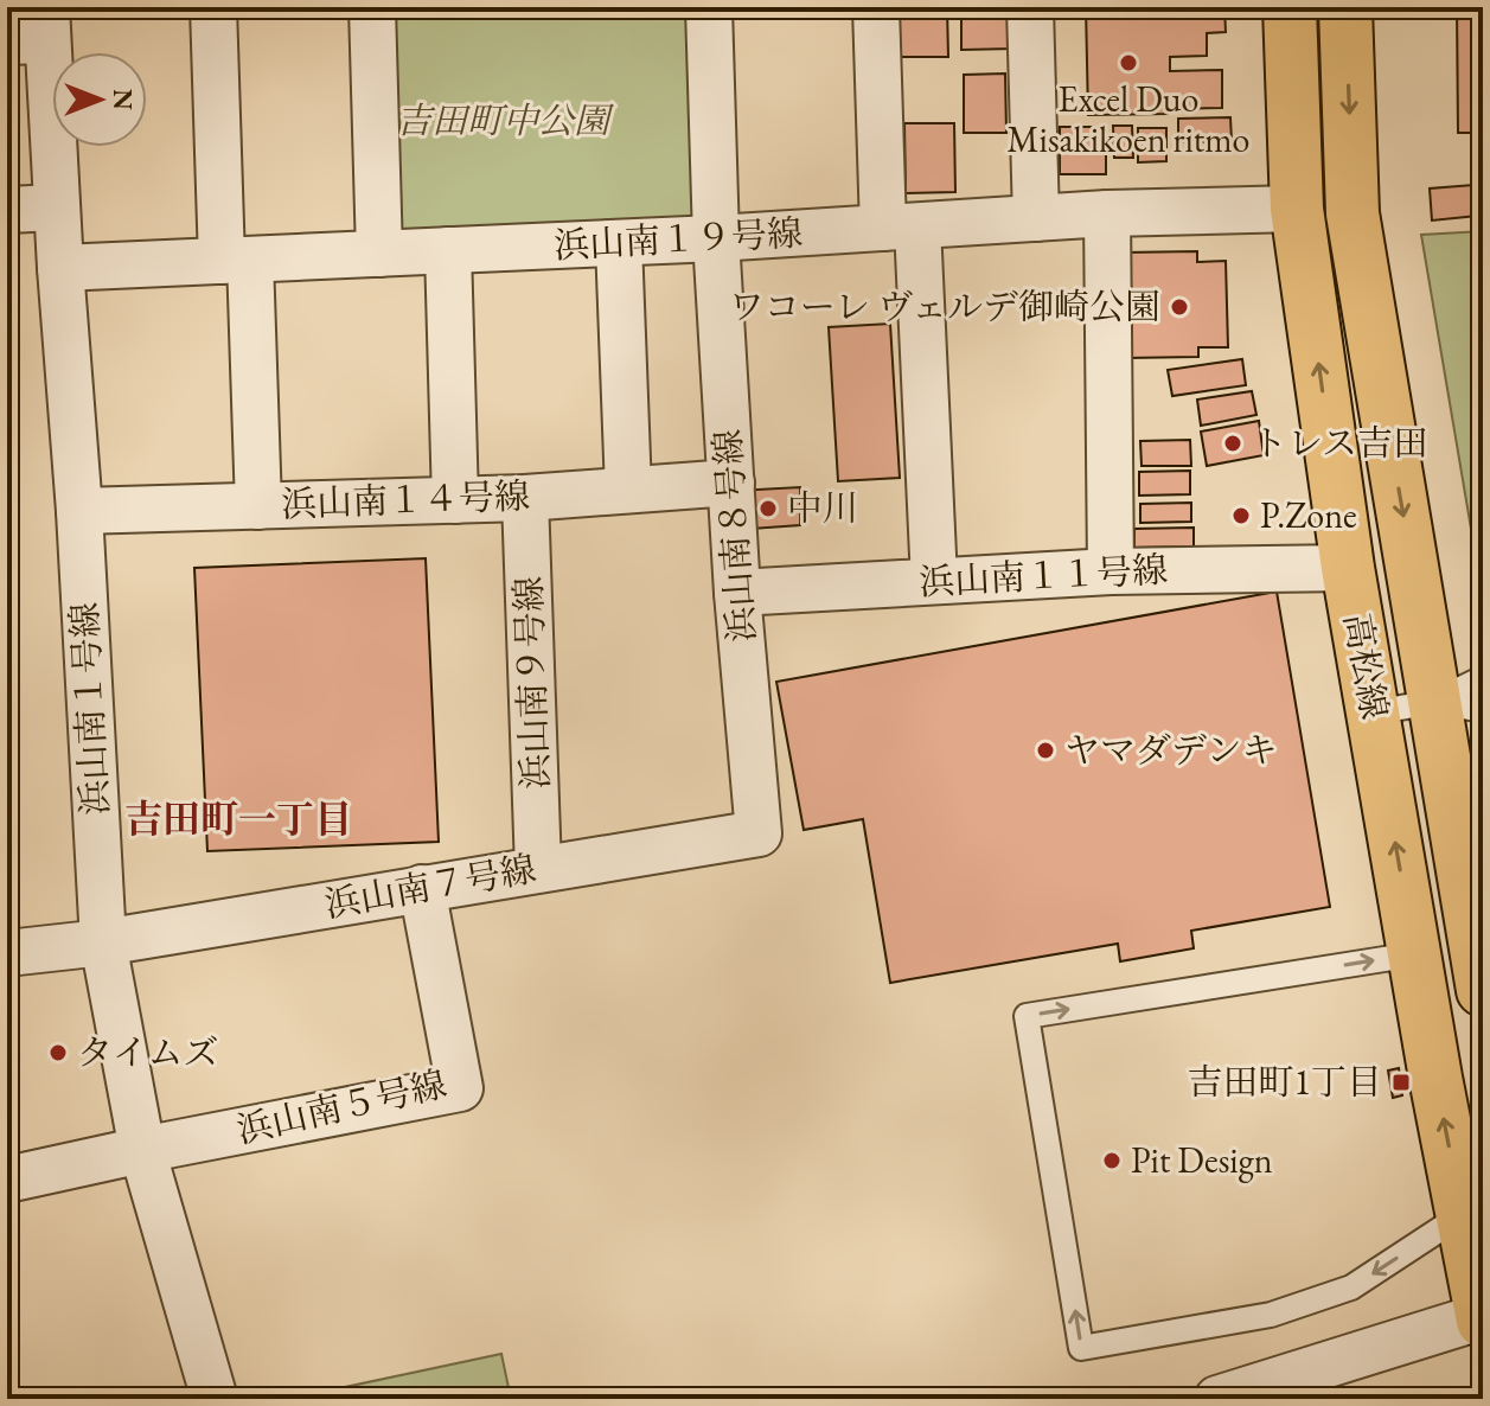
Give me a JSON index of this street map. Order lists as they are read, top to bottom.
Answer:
{
  "streets": {
    "main road": ["高松線"],
    "street": [
      "浜山南１９号線",
      "浜山南１４号線",
      "浜山南８号線",
      "浜山南１１号線",
      "浜山南９号線",
      "浜山南１号線",
      "浜山南７号線",
      "浜山南５号線"
    ]
  },
  "crossings": [
    ["浜山南１９号線", "浜山南８号線"],
    ["浜山南１９号線", "高松線"],
    ["浜山南１９号線", "浜山南１号線"],
    ["浜山南１４号線", "浜山南８号線"],
    ["浜山南１４号線", "浜山南９号線"],
    ["浜山南１４号線", "浜山南１号線"],
    ["浜山南８号線", "浜山南１１号線"],
    ["浜山南８号線", "浜山南７号線"],
    ["浜山南１１号線", "高松線"],
    ["浜山南９号線", "浜山南７号線"],
    ["浜山南１号線", "浜山南７号線"],
    ["浜山南１号線", "浜山南５号線"],
    ["浜山南７号線", "浜山南５号線"]
  ],
  "districts": ["吉田町一丁目"],
  "parks": ["吉田町中公園"],
  "places": {
    "other": [
      "Excel Duo Misakikoen ritmo",
      "ワコーレ ヴェルデ御崎公園",
      "トレス吉田",
      "中川",
      "P.Zone",
      "ヤマダデンキ",
      "タイムズ",
      "Pit Design"
    ],
    "transit": ["吉田町1丁目"]
  },
  "north": "right"
}
